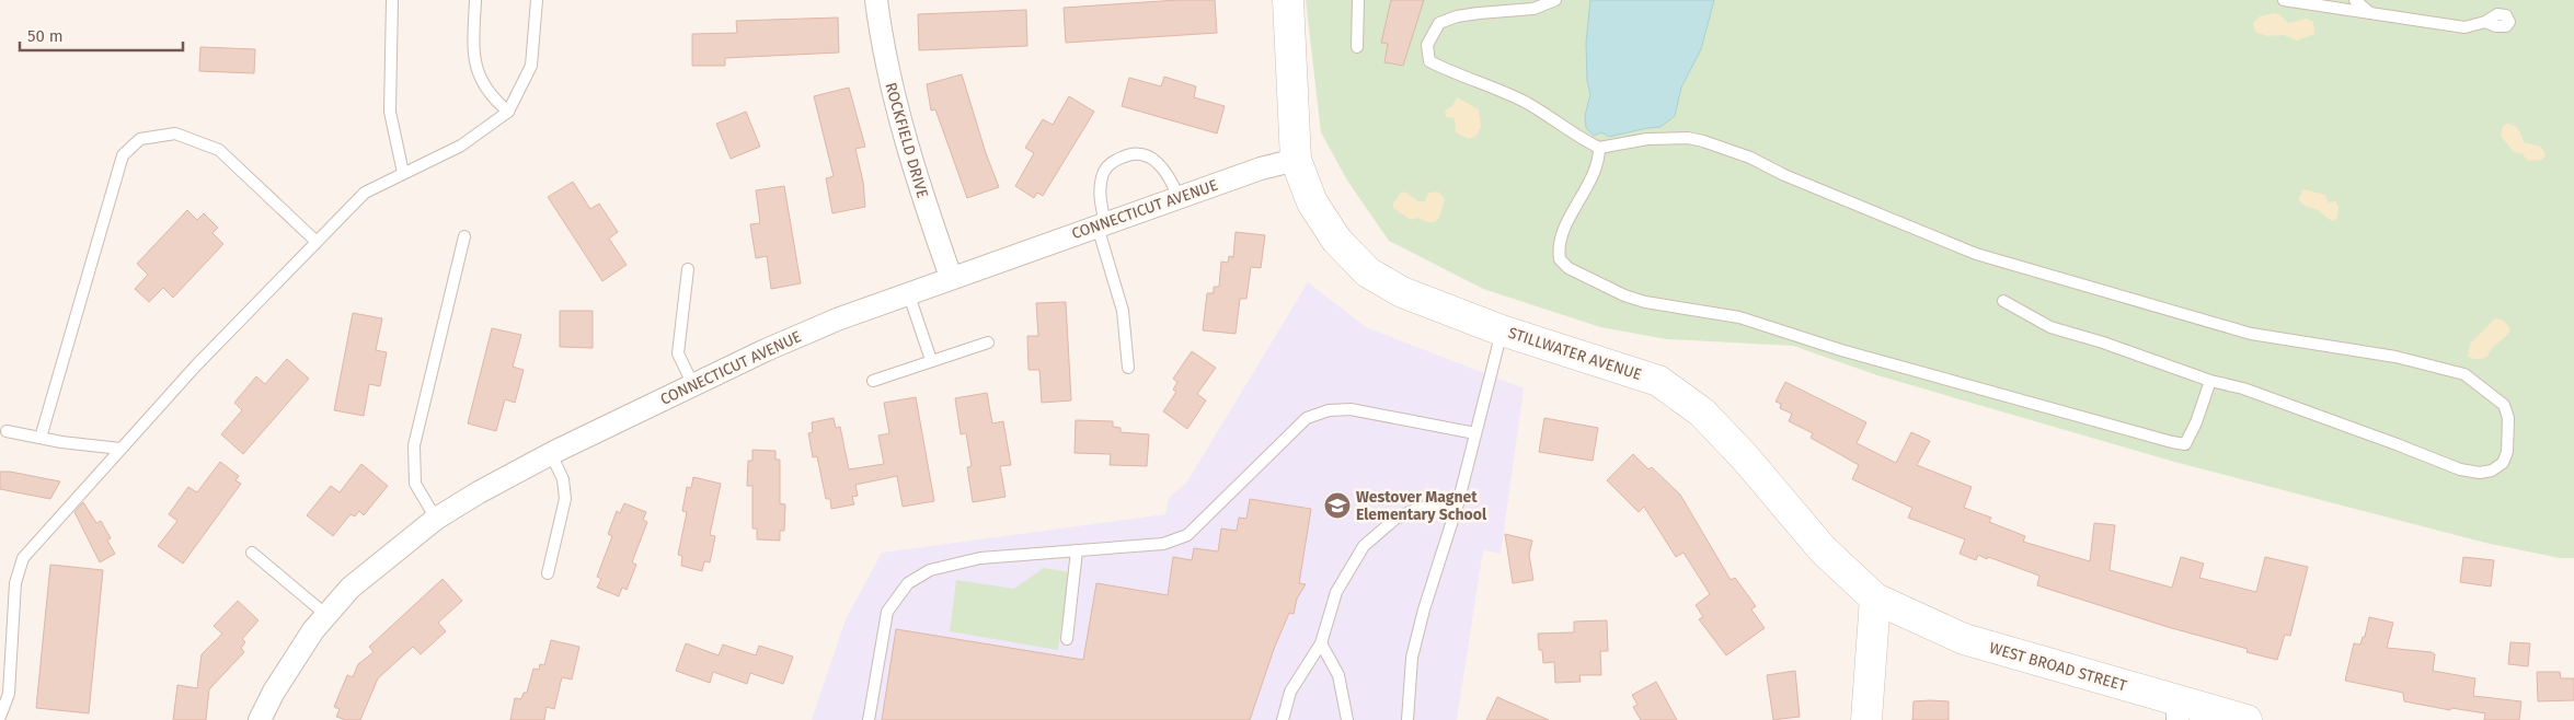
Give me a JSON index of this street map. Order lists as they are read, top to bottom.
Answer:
{
  "streets": {
    "main road": ["STILLWATER AVENUE", "WEST BROAD STREET"],
    "street": ["ROCKFIELD DRIVE", "CONNECTICUT AVENUE"]
  },
  "crossings": [
    ["ROCKFIELD DRIVE", "CONNECTICUT AVENUE"],
    ["CONNECTICUT AVENUE", "STILLWATER AVENUE"],
    ["STILLWATER AVENUE", "WEST BROAD STREET"]
  ],
  "places": {
    "school or university": ["Westover Magnet Elementary School"]
  },
  "scale_bar": "50 m"
}
